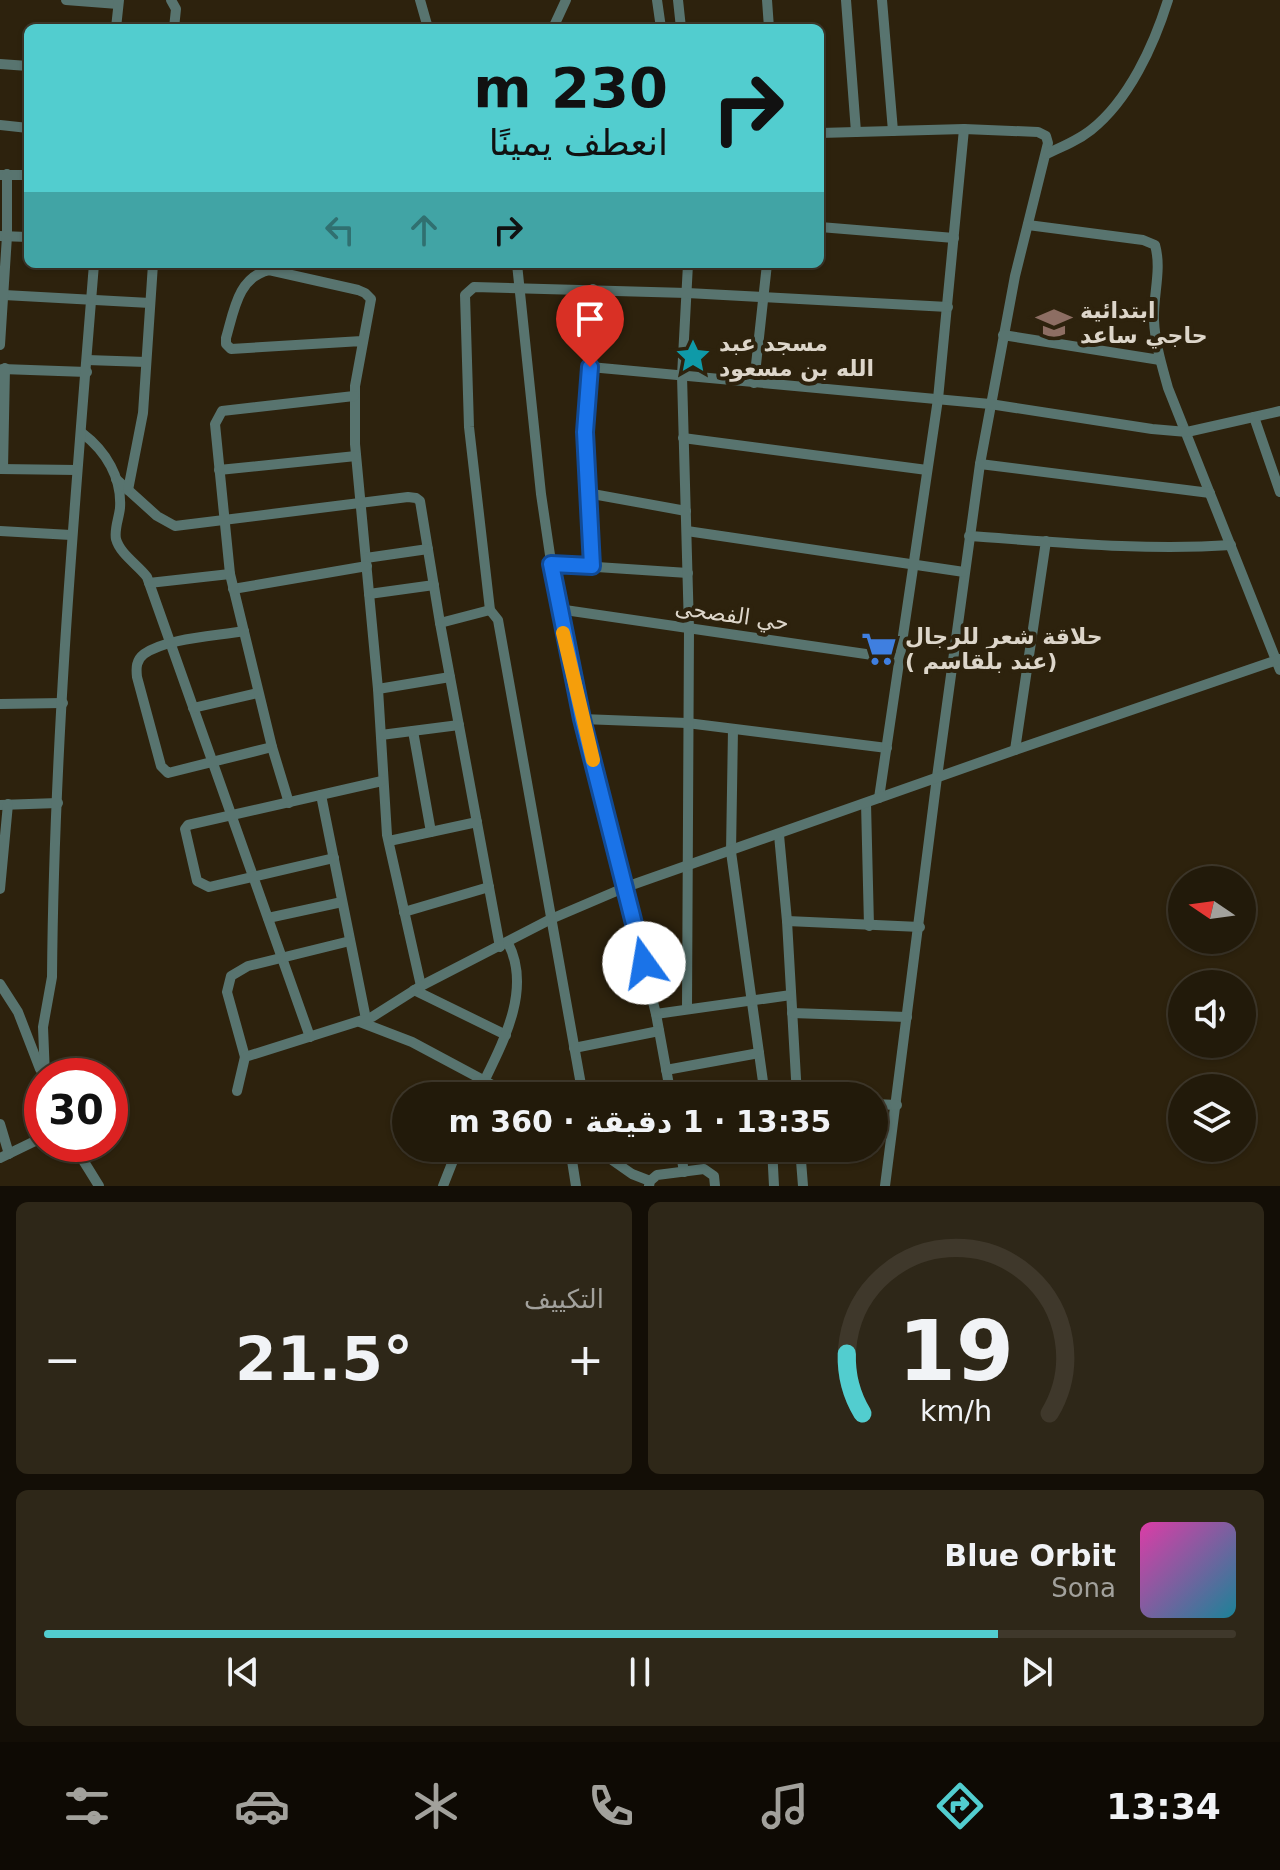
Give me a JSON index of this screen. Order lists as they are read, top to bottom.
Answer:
{
  "streets": {
    "street": ["حي الفصحى"]
  },
  "places": {
    "school or university": ["ابتدائية حاجي ساعد"],
    "place": ["مسجد عبد الله بن مسعود"],
    "supermarket": ["حلاقة شعر للرجال ( عند بلقاسم)"]
  },
  "north": "left",
  "page": {
    "turn": ["230 m", "انعطف يمينًا"],
    "limit": "30",
    "trip": "13:35 · 1 دقيقة · 360 m",
    "tile": "التكييف",
    "heat": ["−", "21.5°", "+"],
    "song": ["Blue Orbit", "Sona"],
    "tabs": "13:34",
    "gauge": ["19", "km/h"]
  }
}
